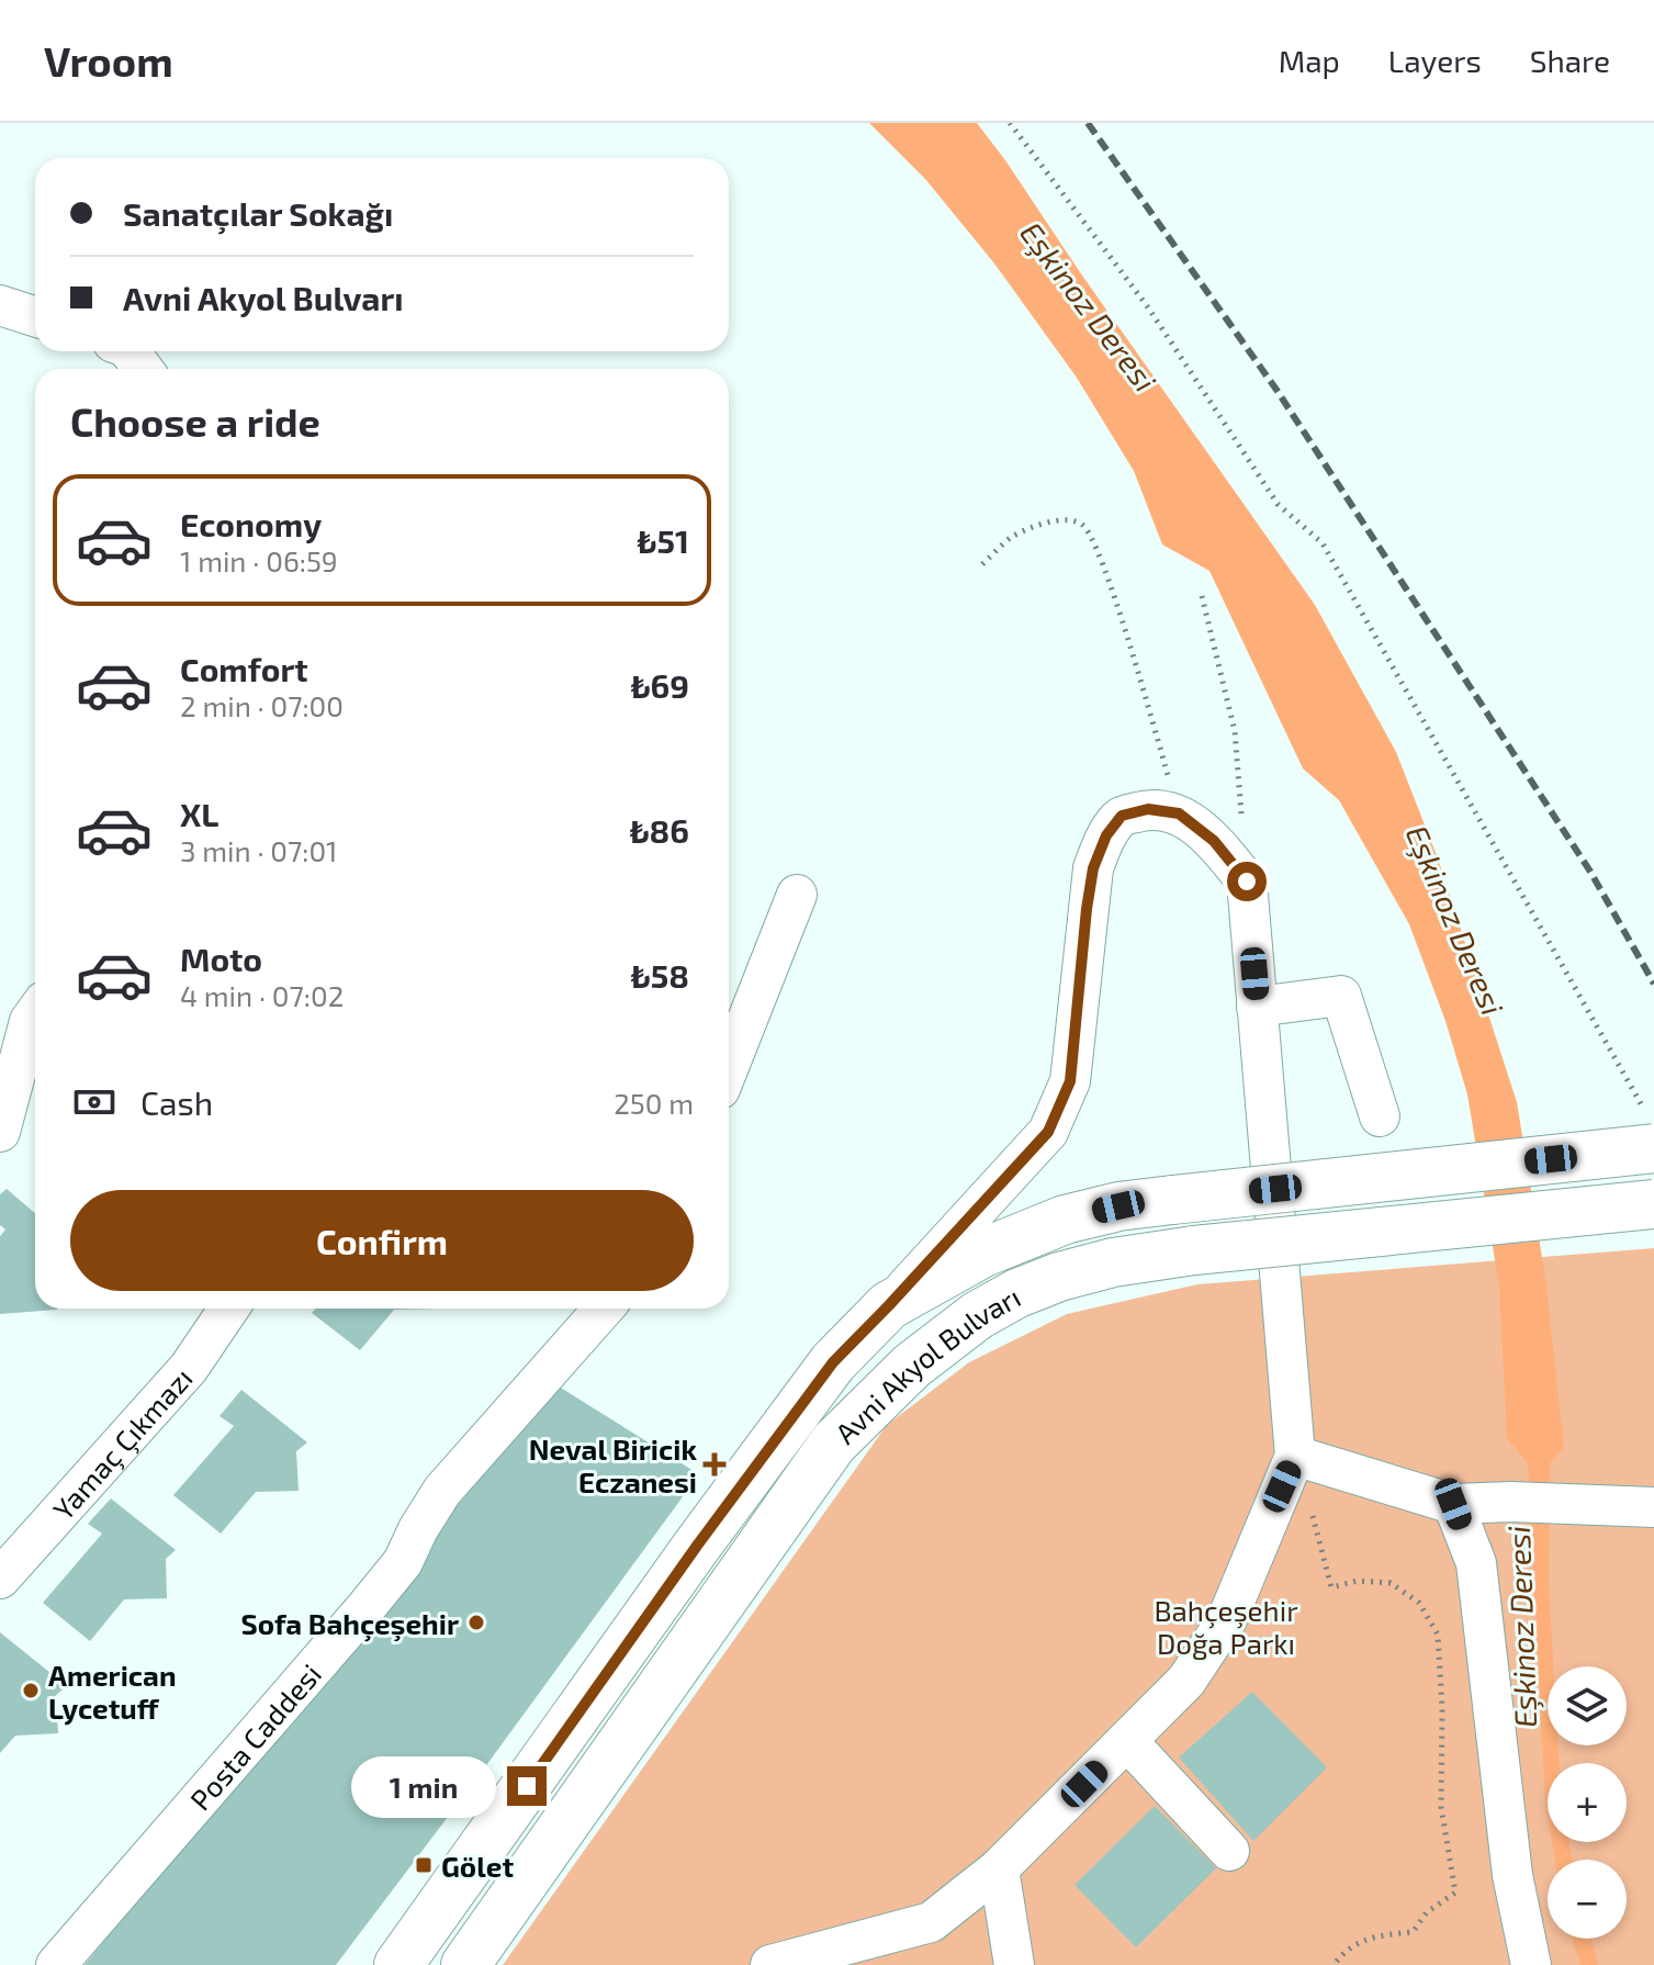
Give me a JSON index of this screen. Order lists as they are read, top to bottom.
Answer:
{
  "streets": {
    "main road": ["Avni Akyol Bulvarı"],
    "street": ["Yamaç Çıkmazı", "Posta Caddesi"]
  },
  "water": ["Eşkinoz Deresi"],
  "parks": ["Bahçeşehir Doğa Parkı"],
  "places": {
    "health": ["Neval Biricik Eczanesi"],
    "other": ["Sofa Bahçeşehir", "American Lycetuff"],
    "transit": ["Gölet"]
  },
  "page": {
    "header": "Vroom",
    "nav": ["Map", "Layers", "Share"],
    "banner": ["Sanatçılar Sokağı", "Avni Akyol Bulvarı"],
    "heading": "Choose a ride",
    "list": [
      {
        "name": "Economy",
        "note": "1 min · 06:59",
        "value": "₺51"
      },
      {
        "name": "Comfort",
        "note": "2 min · 07:00",
        "value": "₺69"
      },
      {
        "name": "XL",
        "note": "3 min · 07:01",
        "value": "₺86"
      },
      {
        "name": "Moto",
        "note": "4 min · 07:02",
        "value": "₺58"
      }
    ],
    "pay": ["Cash", "250 m"],
    "buttons": "Confirm",
    "map_buttons": ["+", "−"],
    "bubble": "1 min"
  }
}
